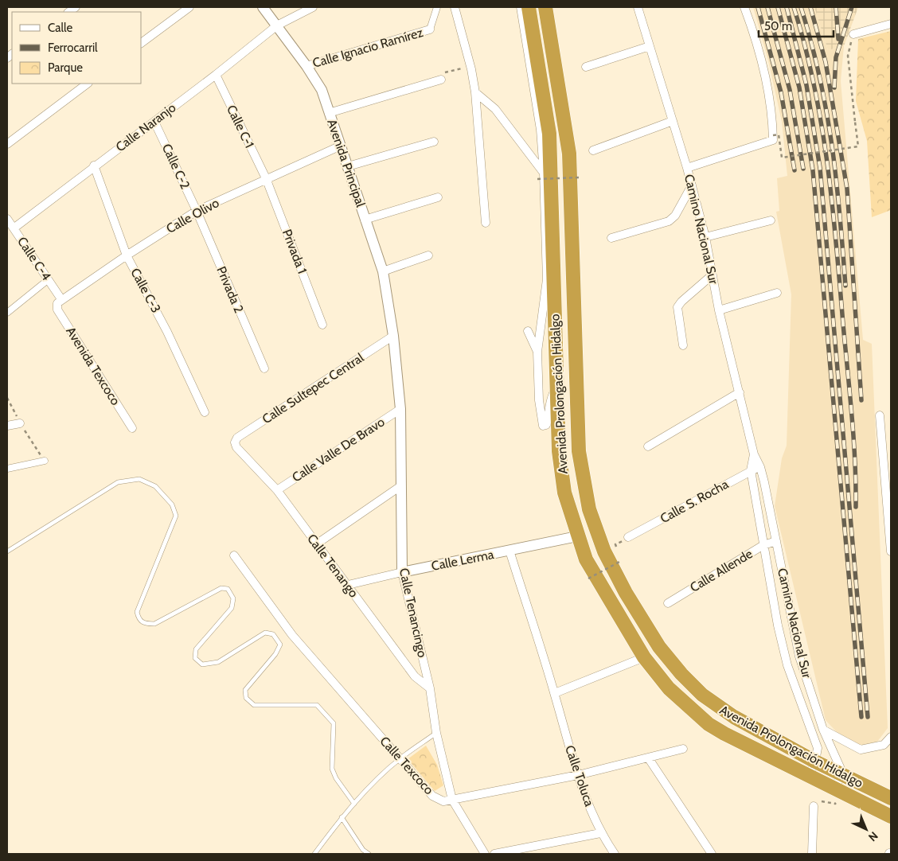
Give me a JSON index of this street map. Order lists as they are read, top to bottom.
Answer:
{
  "streets": {
    "highway": ["Avenida Prolongación Hidalgo"],
    "street": [
      "Calle Ignacio Ramírez",
      "Calle C-1",
      "Calle Naranjo",
      "Avenida Principal",
      "Calle C-2",
      "Calle Olivo",
      "Camino Nacional Sur",
      "Privada 1",
      "Calle C-4",
      "Privada 2",
      "Calle C-3",
      "Avenida Texcoco",
      "Calle Sultepec Central",
      "Calle Valle De Bravo",
      "Calle S. Rocha",
      "Calle Lerma",
      "Calle Tenango",
      "Calle Allende",
      "Calle Tenancingo",
      "Calle Texcoco",
      "Calle Toluca"
    ]
  },
  "crossings": [
    ["Calle Ignacio Ramírez", "Avenida Principal"],
    ["Calle C-1", "Calle Naranjo"],
    ["Calle C-1", "Calle Olivo"],
    ["Calle C-1", "Privada 1"],
    ["Calle Naranjo", "Avenida Principal"],
    ["Calle Naranjo", "Calle C-2"],
    ["Calle Naranjo", "Calle C-4"],
    ["Calle Naranjo", "Calle C-3"],
    ["Avenida Principal", "Calle Olivo"],
    ["Avenida Principal", "Calle Sultepec Central"],
    ["Avenida Principal", "Calle Tenancingo"],
    ["Calle C-2", "Calle Olivo"],
    ["Calle C-2", "Privada 2"],
    ["Calle Olivo", "Privada 1"],
    ["Calle Olivo", "Calle C-4"],
    ["Calle Olivo", "Privada 2"],
    ["Calle Olivo", "Calle C-3"],
    ["Calle Olivo", "Avenida Texcoco"],
    ["Camino Nacional Sur", "Avenida Prolongación Hidalgo"],
    ["Camino Nacional Sur", "Calle S. Rocha"],
    ["Camino Nacional Sur", "Calle Allende"],
    ["Calle C-4", "Avenida Texcoco"],
    ["Calle Sultepec Central", "Calle Tenango"],
    ["Calle Sultepec Central", "Calle Tenancingo"],
    ["Avenida Prolongación Hidalgo", "Calle Lerma"],
    ["Calle Valle De Bravo", "Calle Tenango"],
    ["Calle Valle De Bravo", "Calle Tenancingo"],
    ["Calle Lerma", "Calle Tenango"],
    ["Calle Lerma", "Calle Tenancingo"],
    ["Calle Lerma", "Calle Toluca"],
    ["Calle Tenango", "Calle Tenancingo"],
    ["Calle Tenancingo", "Calle Texcoco"],
    ["Calle Texcoco", "Calle Toluca"]
  ],
  "legend": ["Calle", "Ferrocarril", "Parque"],
  "scale_bar": "50 m",
  "north": "bottom right"
}
